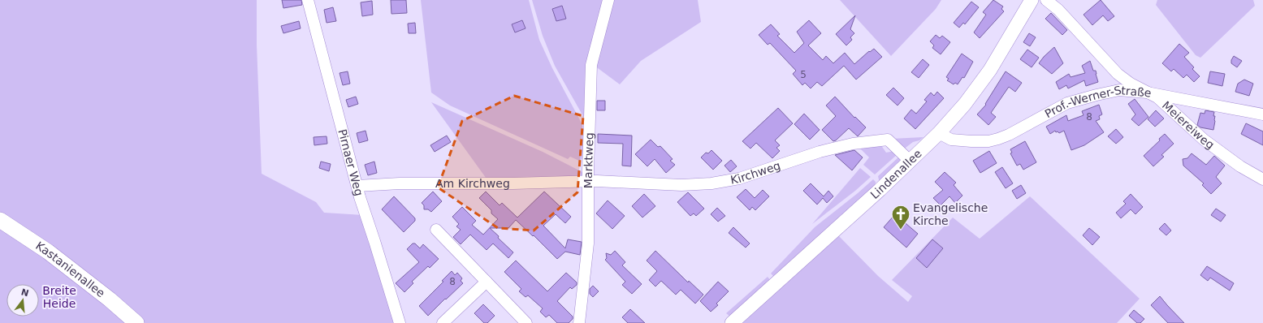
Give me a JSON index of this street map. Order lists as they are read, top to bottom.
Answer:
{
  "streets": {
    "main road": ["Kastanienallee"],
    "street": [
      "Prof.-Werner-Straße",
      "Meiereiweg",
      "Marktweg",
      "Pirnaer Weg",
      "Kirchweg",
      "Lindenallee",
      "Am Kirchweg"
    ]
  },
  "crossings": [
    ["Prof.-Werner-Straße", "Meiereiweg"],
    ["Prof.-Werner-Straße", "Lindenallee"],
    ["Marktweg", "Kirchweg"],
    ["Marktweg", "Am Kirchweg"],
    ["Pirnaer Weg", "Am Kirchweg"],
    ["Kirchweg", "Lindenallee"],
    ["Kirchweg", "Am Kirchweg"]
  ],
  "parks": ["Breite Heide"],
  "places": {
    "church": ["Evangelische Kirche"]
  },
  "house_numbers": ["5", "8", "8"],
  "north": "top"
}
